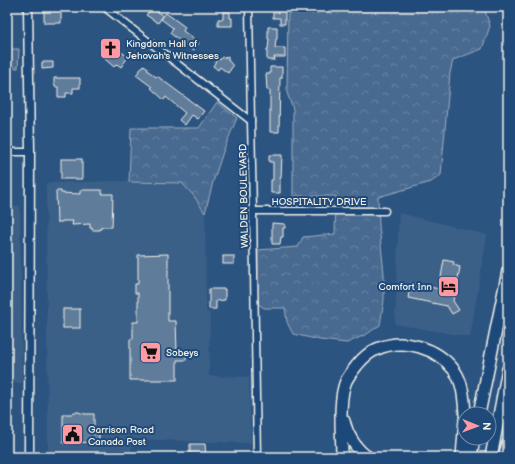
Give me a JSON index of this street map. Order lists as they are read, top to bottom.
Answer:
{
  "streets": {
    "street": ["WALDEN BOULEVARD", "HOSPITALITY DRIVE"]
  },
  "crossings": [
    ["WALDEN BOULEVARD", "HOSPITALITY DRIVE"]
  ],
  "places": {
    "church": ["Kingdom Hall of Jehovah's Witnesses"],
    "hotel": ["Comfort Inn"],
    "supermarket": ["Sobeys"],
    "public building": ["Garrison Road Canada Post"]
  },
  "north": "right"
}
